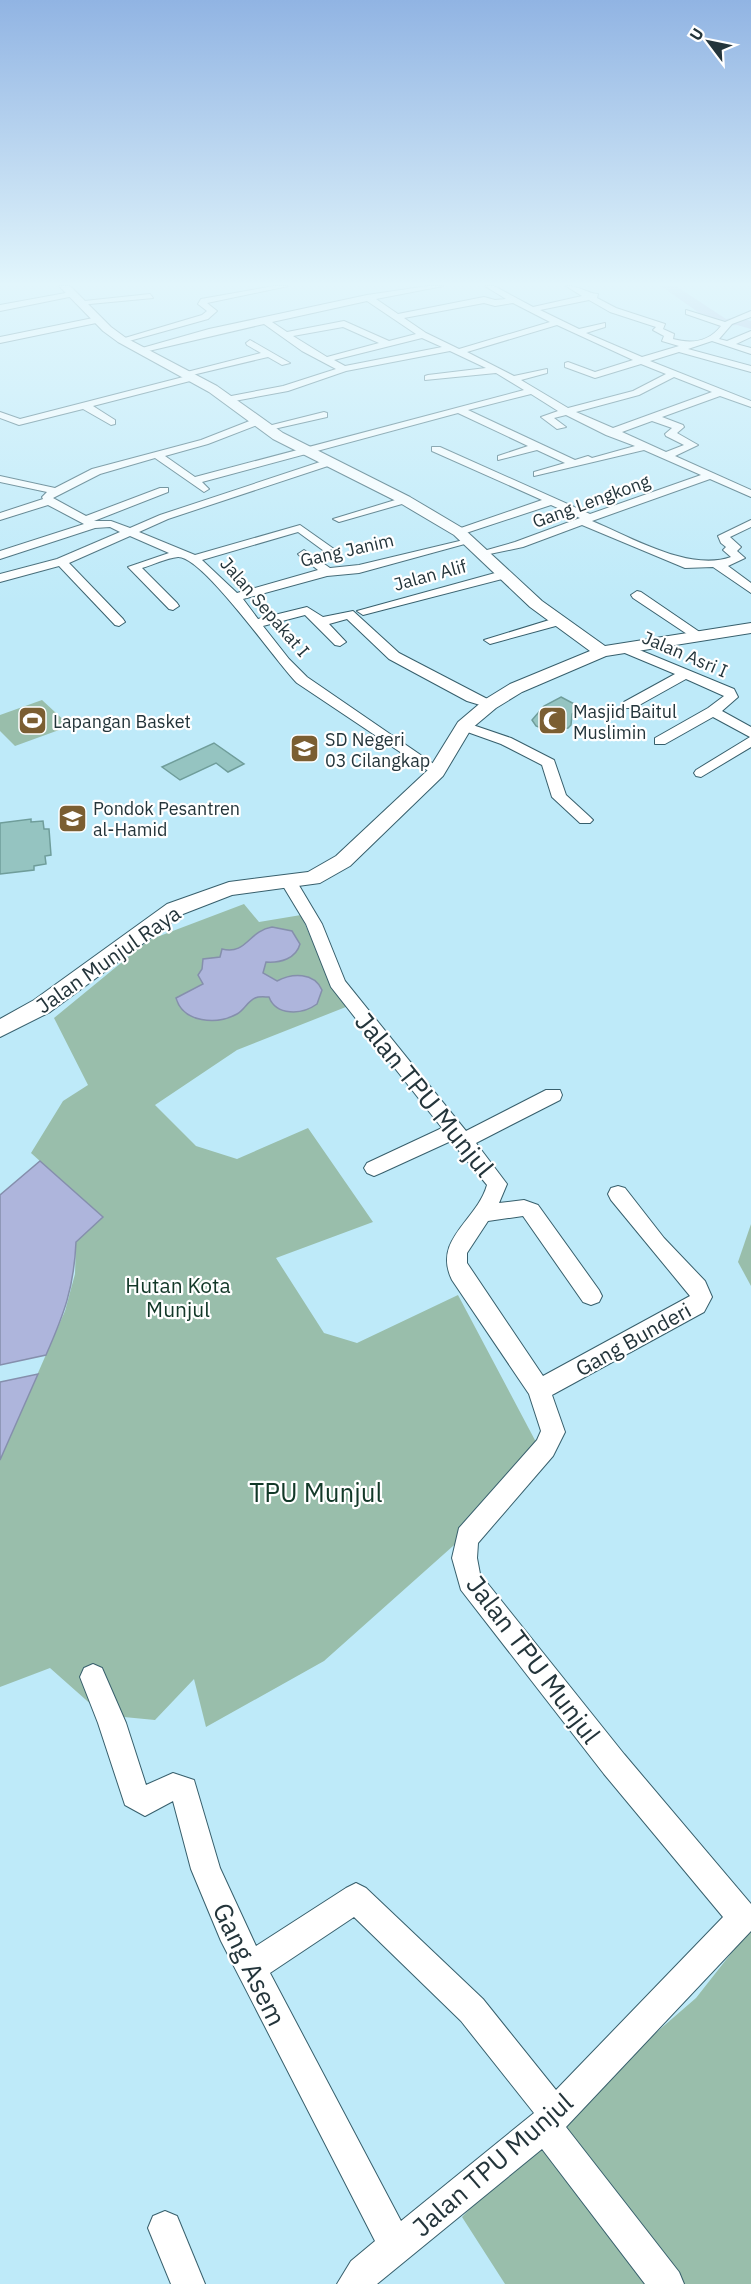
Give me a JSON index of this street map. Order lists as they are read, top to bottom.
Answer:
{
  "streets": {
    "street": [
      "Gang Lengkong",
      "Gang Janim",
      "Jalan Alif",
      "Jalan Sepakat I",
      "Jalan Asri I",
      "Jalan Munjul Raya",
      "Jalan TPU Munjul",
      "Gang Bunderi",
      "Gang Asem"
    ]
  },
  "crossings": [
    ["Gang Janim", "Jalan Sepakat I"],
    ["Jalan Sepakat I", "Jalan Munjul Raya"],
    ["Jalan Asri I", "Jalan Munjul Raya"],
    ["Jalan Munjul Raya", "Jalan TPU Munjul"],
    ["Jalan TPU Munjul", "Gang Bunderi"],
    ["Jalan TPU Munjul", "Gang Asem"]
  ],
  "parks": ["Hutan Kota Munjul", "TPU Munjul"],
  "places": {
    "sports": ["Lapangan Basket"],
    "mosque": ["Masjid Baitul Muslimin"],
    "school or university": ["SD Negeri 03 Cilangkap", "Pondok Pesantren al-Hamid"]
  },
  "north": "top left"
}
